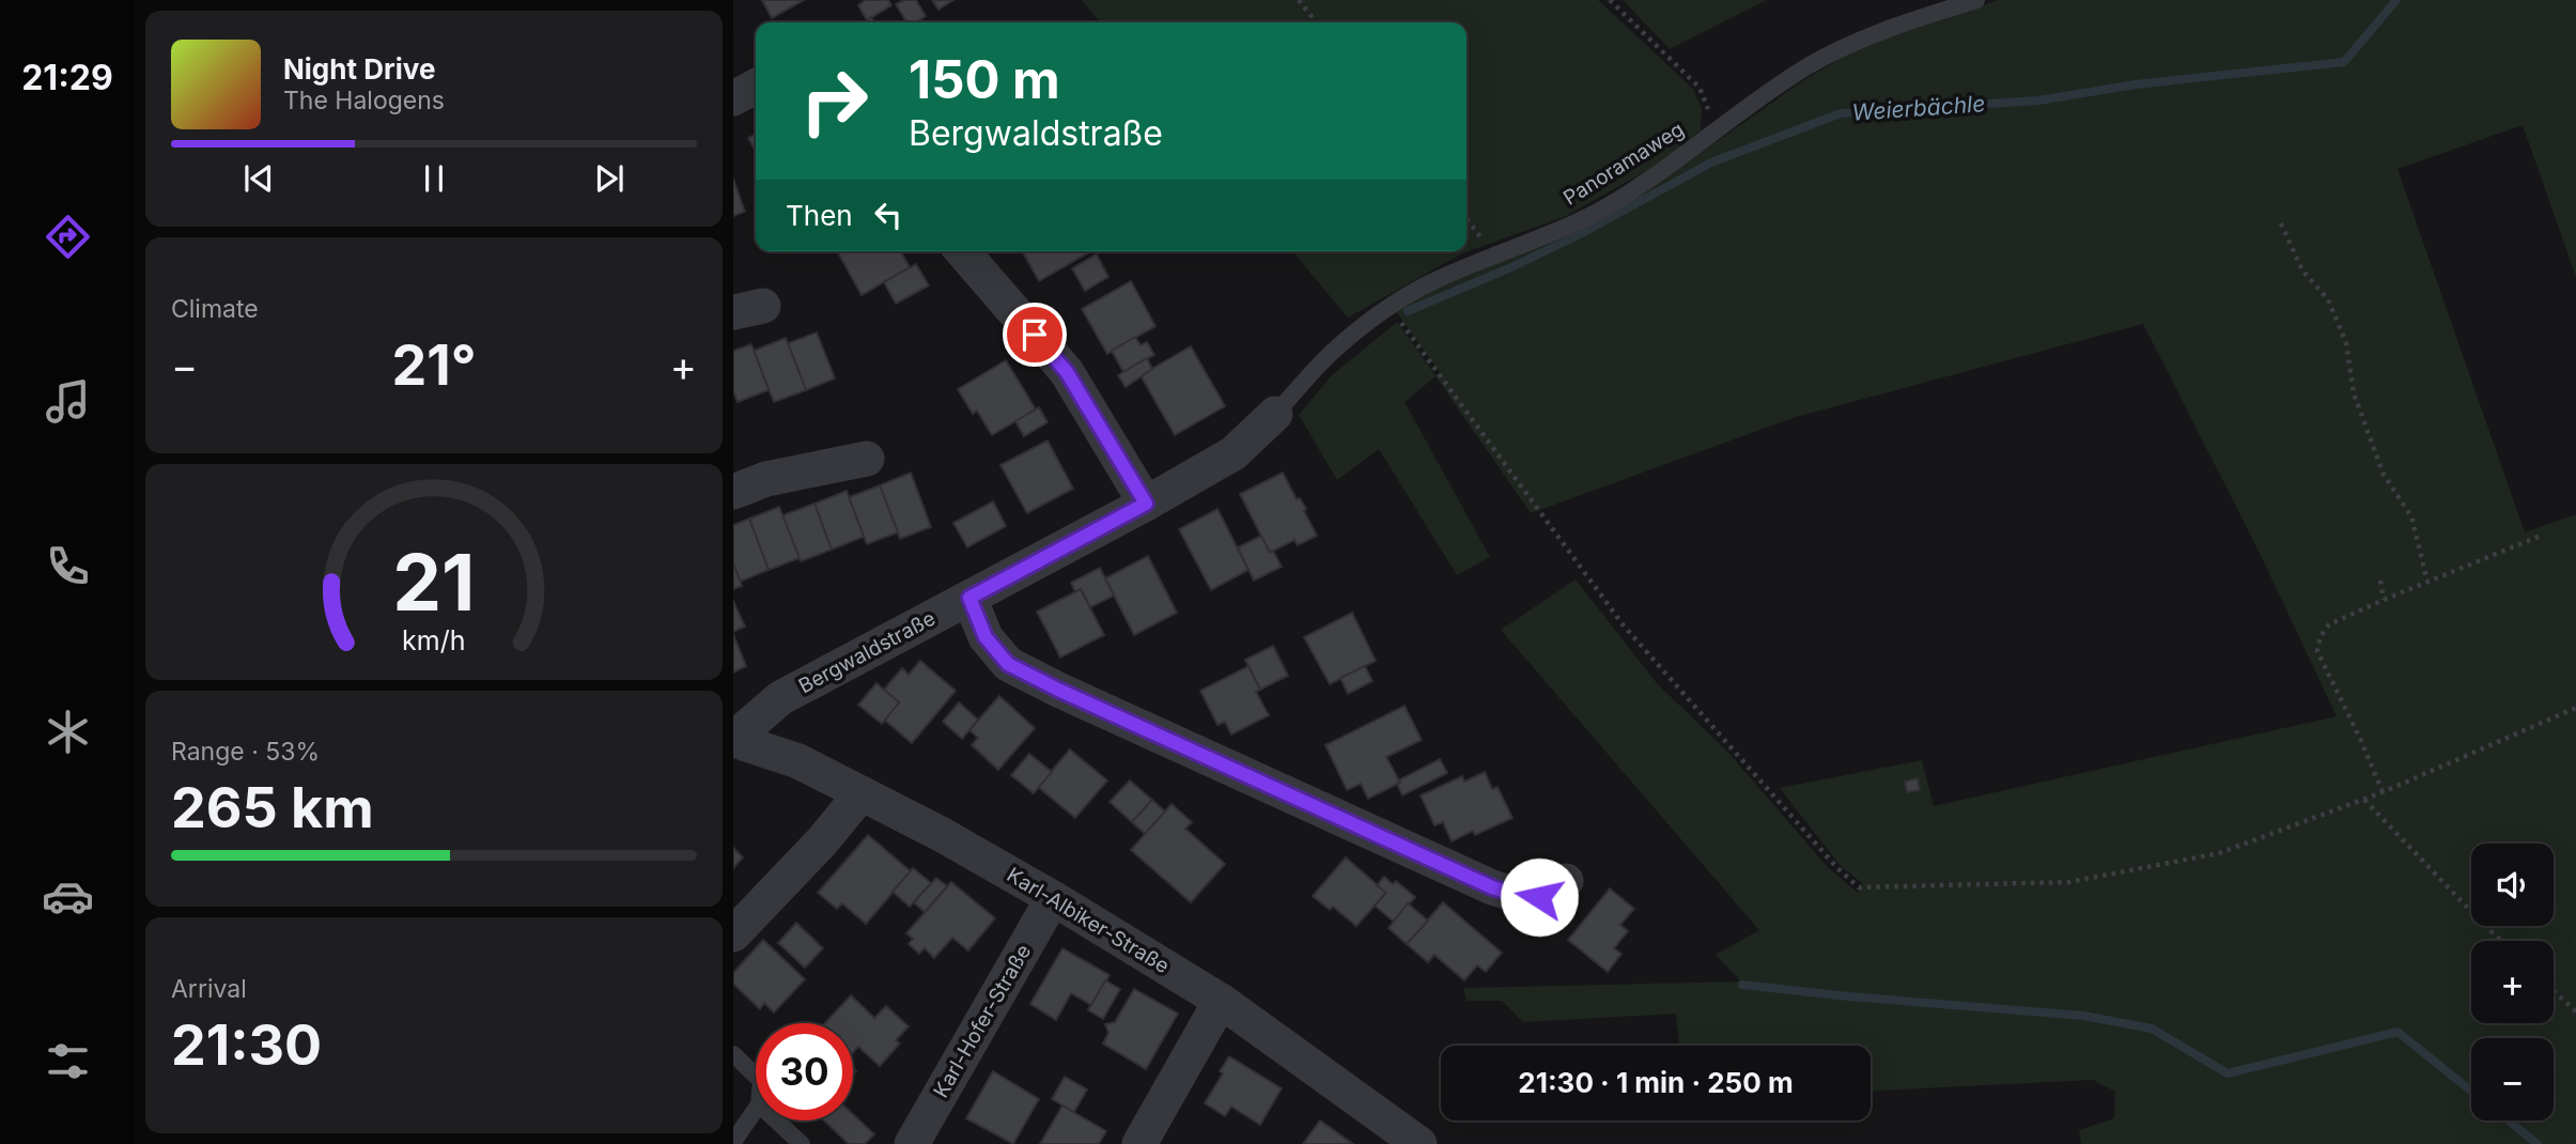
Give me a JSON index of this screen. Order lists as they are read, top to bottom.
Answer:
{
  "streets": {
    "street": ["Bergwaldstraße", "Karl-Albiker-Straße", "Karl-Hofer-Straße"],
    "lane": ["Panoramaweg"]
  },
  "crossings": [
    ["Panoramaweg", "Bergwaldstraße"],
    ["Bergwaldstraße", "Karl-Albiker-Straße"],
    ["Karl-Albiker-Straße", "Karl-Hofer-Straße"]
  ],
  "water": ["Weierbächle"],
  "page": {
    "tabs": "21:29",
    "turn": ["150 m", "Bergwaldstraße"],
    "song": ["Night Drive", "The Halogens"],
    "then": "Then",
    "tile": [
      "Climate",
      ["Range · 53%", "265 km"],
      ["Arrival", "21:30"]
    ],
    "heat": ["−", "21°", "+"],
    "map_buttons": ["+", "−"],
    "limit": "30",
    "trip": "21:30 · 1 min · 250 m",
    "gauge": ["21", "km/h"]
  }
}
